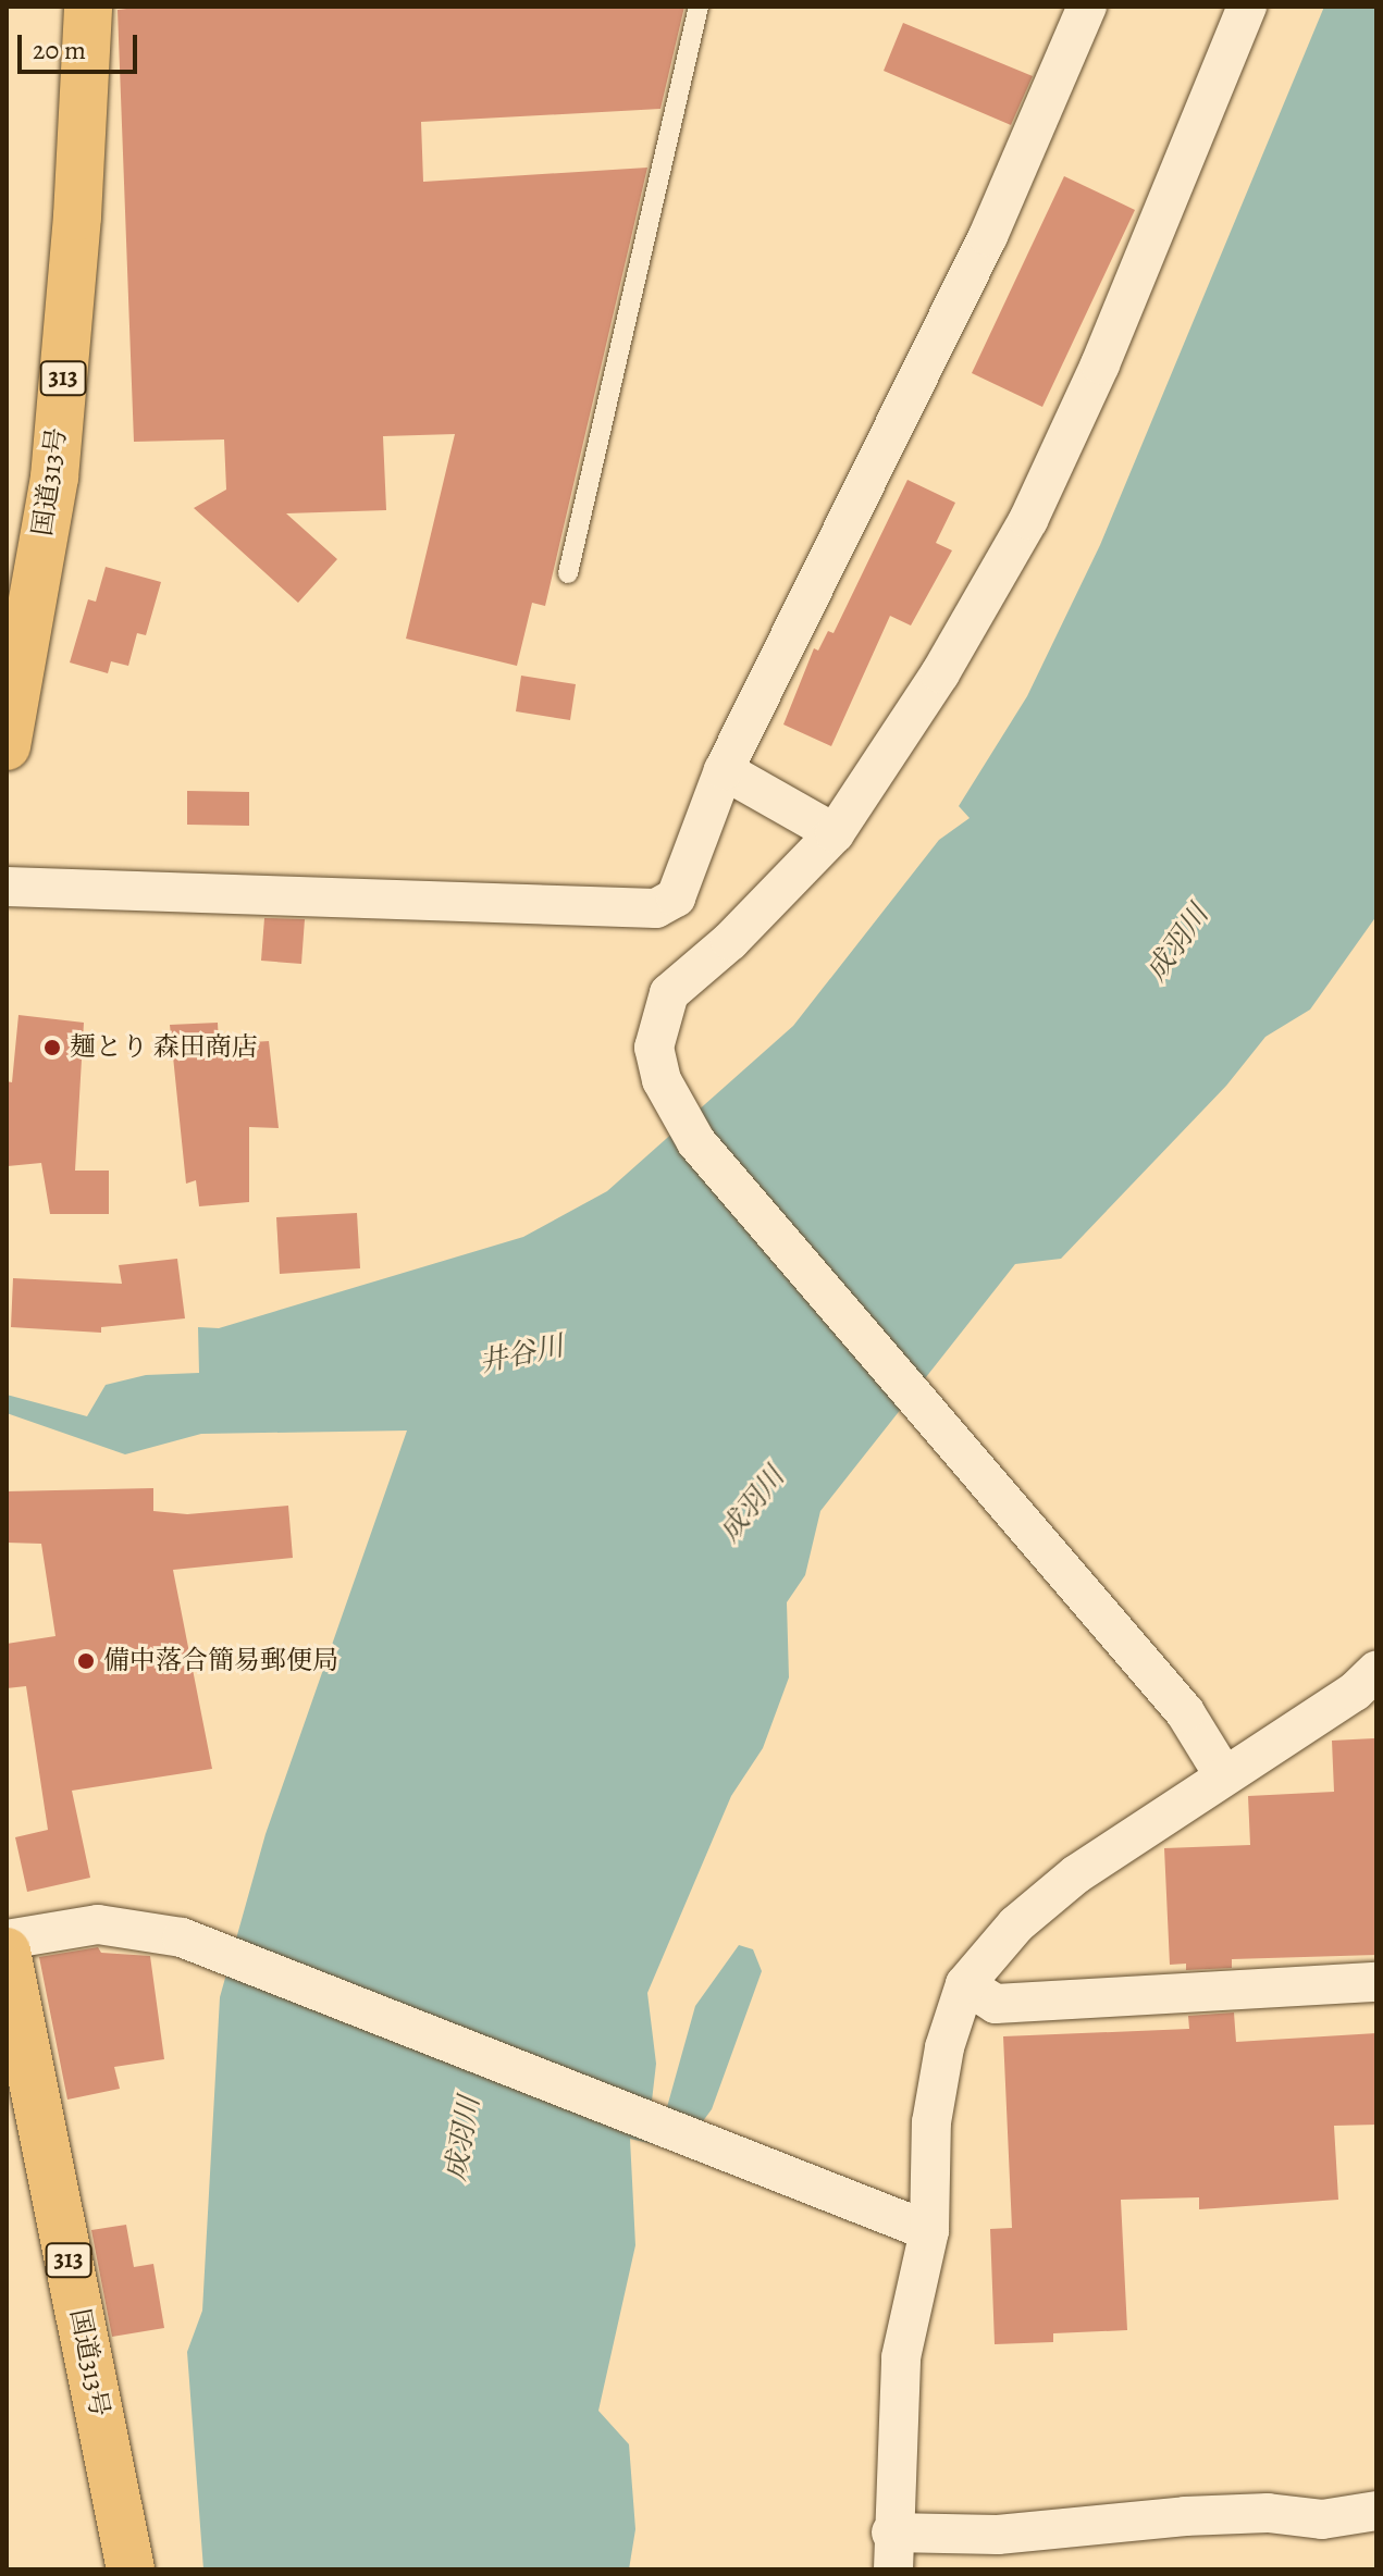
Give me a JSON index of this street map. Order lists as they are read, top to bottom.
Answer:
{
  "streets": {
    "highway": ["313", "国道313号"]
  },
  "water": ["成羽川", "井谷川"],
  "places": ["麺とり 森田商店", "備中落合簡易郵便局"],
  "scale_bar": "20 m"
}
